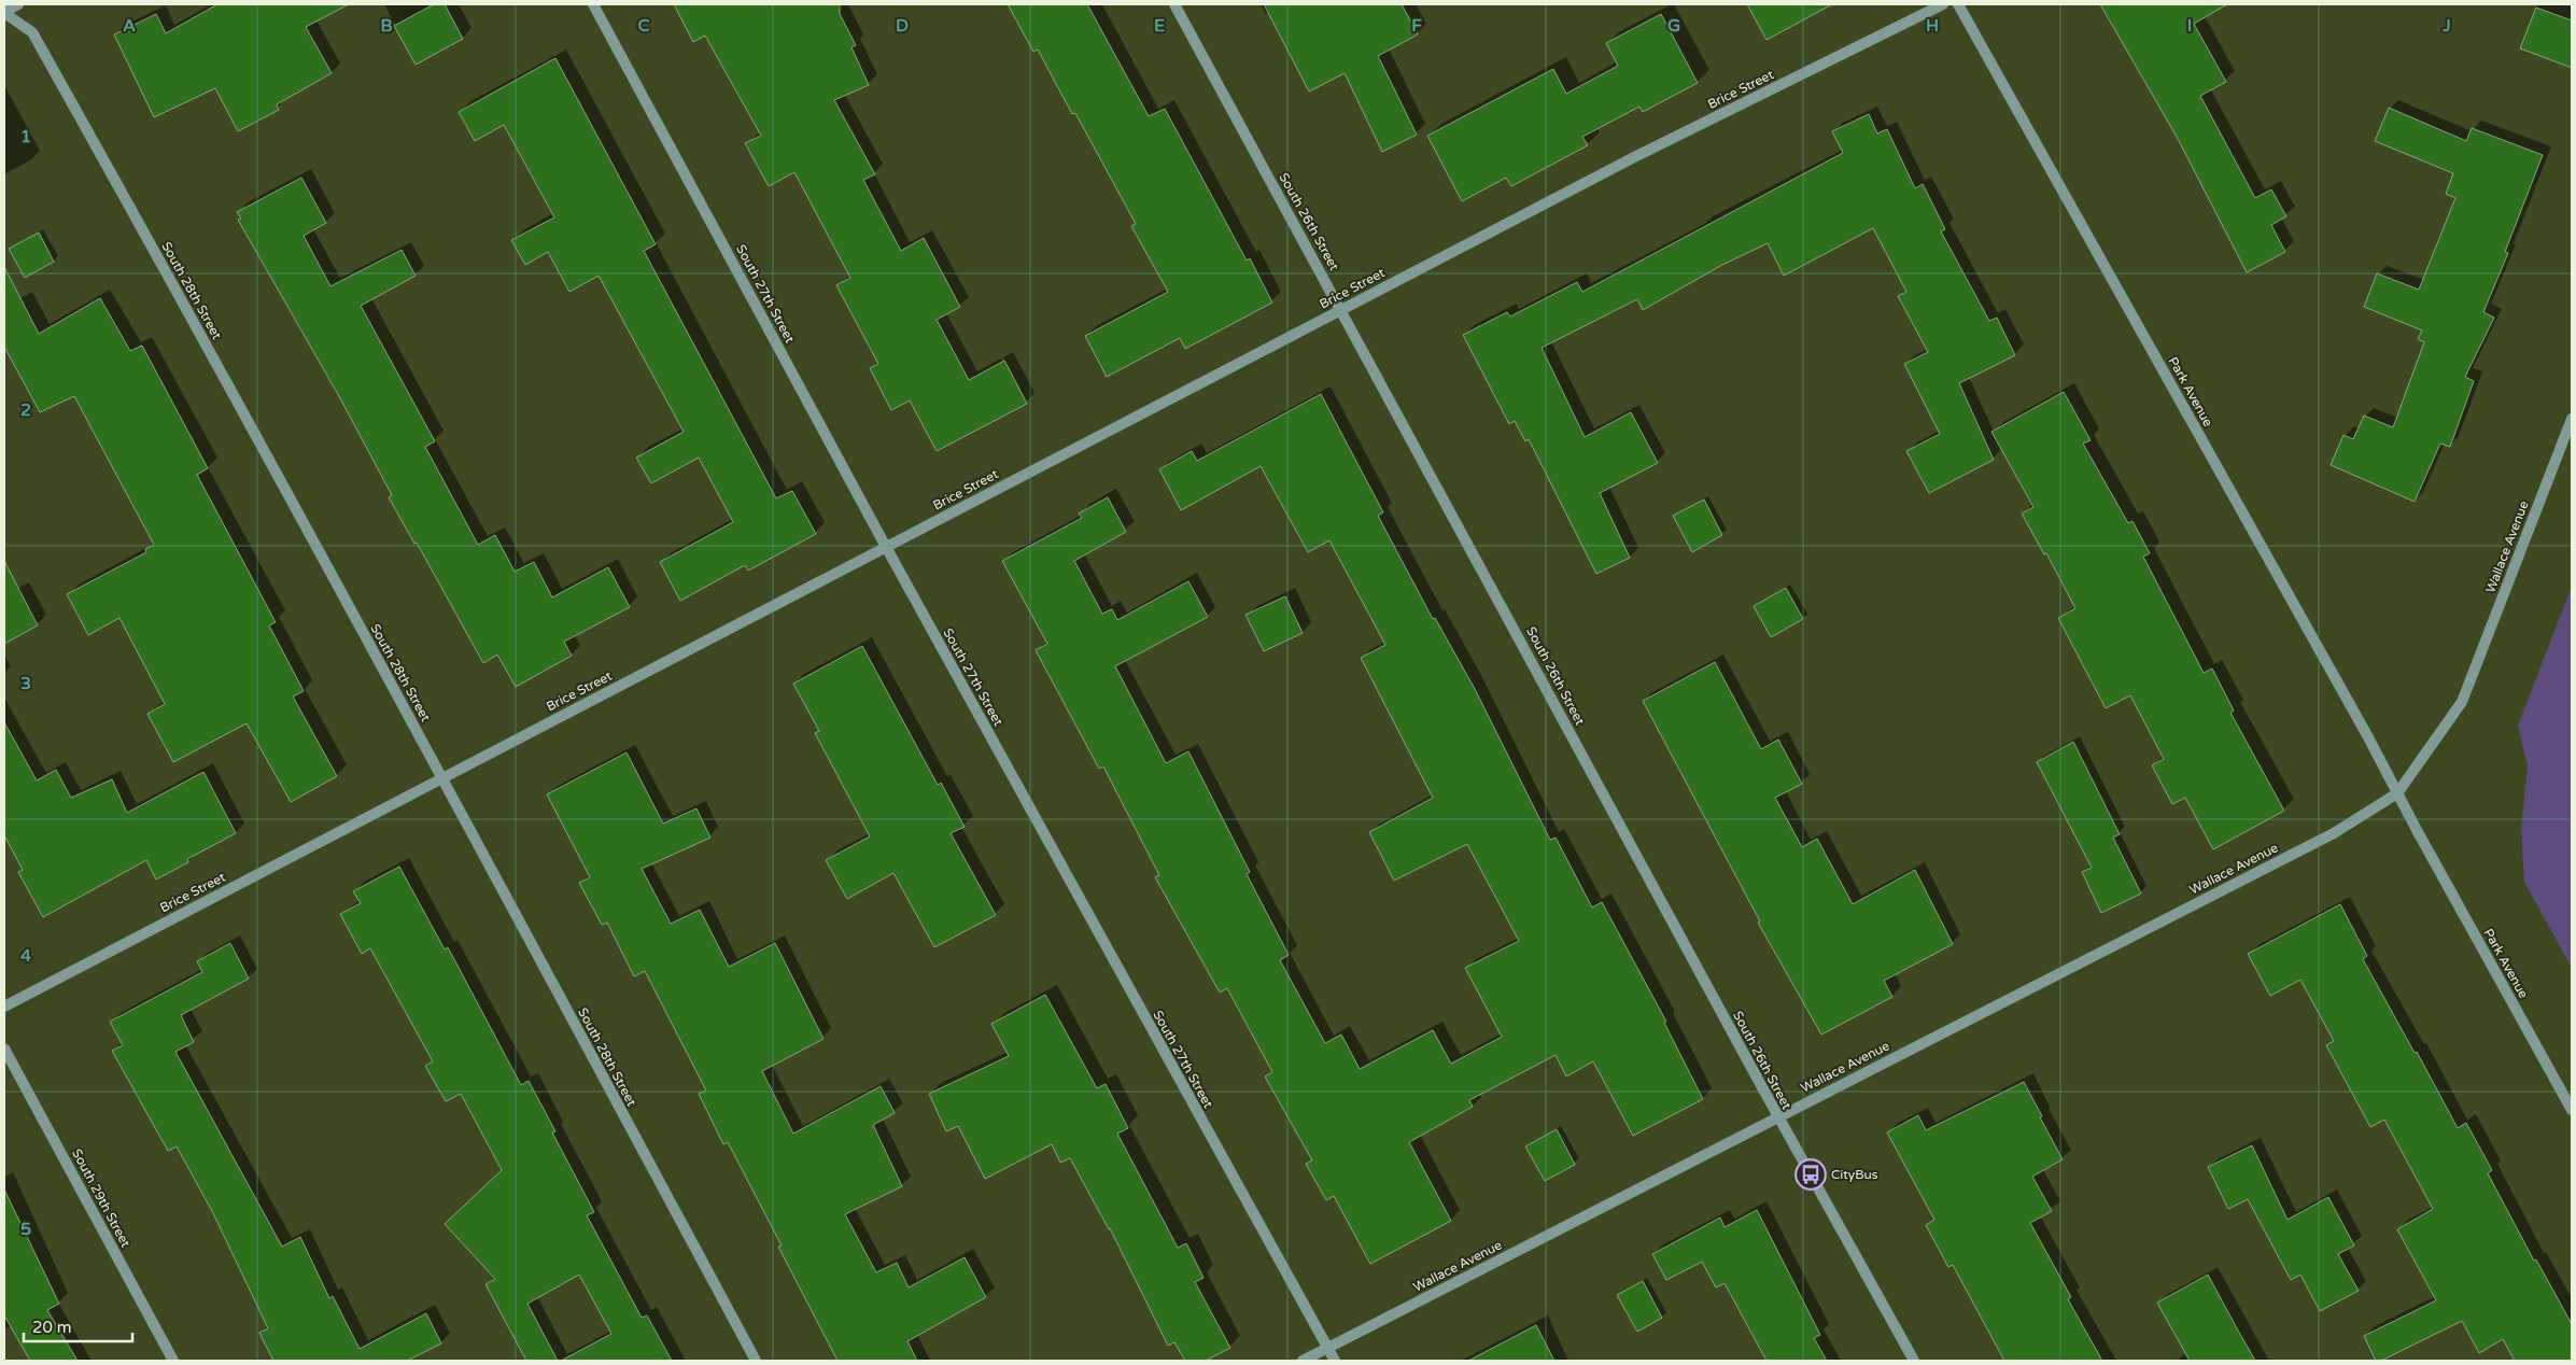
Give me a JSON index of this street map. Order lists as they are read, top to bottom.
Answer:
{
  "streets": {
    "street": [
      "Brice Street",
      "South 26th Street",
      "South 28th Street",
      "South 27th Street",
      "Park Avenue",
      "Wallace Avenue",
      "South 29th Street"
    ]
  },
  "crossings": [
    ["Brice Street", "South 26th Street"],
    ["Brice Street", "South 28th Street"],
    ["Brice Street", "South 27th Street"],
    ["South 26th Street", "Wallace Avenue"],
    ["South 27th Street", "Wallace Avenue"],
    ["Park Avenue", "Wallace Avenue"]
  ],
  "places": {
    "bus stop": ["CityBus"]
  },
  "scale_bar": "20 m",
  "grid": {
    "columns": [
      "A",
      "B",
      "C",
      "D",
      "E",
      "F",
      "G",
      "H",
      "I",
      "J"
    ],
    "rows": [
      "1",
      "2",
      "3",
      "4",
      "5"
    ]
  }
}
